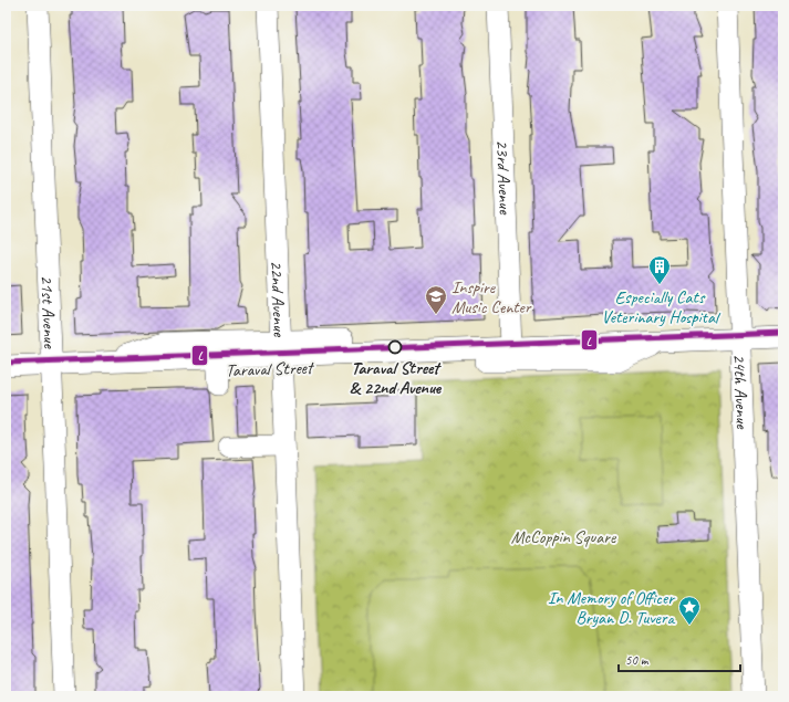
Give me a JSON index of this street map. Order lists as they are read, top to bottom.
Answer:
{
  "streets": {
    "street": [
      "23rd Avenue",
      "22nd Avenue",
      "21st Avenue",
      "Taraval Street",
      "24th Avenue"
    ]
  },
  "crossings": [
    ["23rd Avenue", "Taraval Street"],
    ["22nd Avenue", "Taraval Street"],
    ["21st Avenue", "Taraval Street"],
    ["Taraval Street", "24th Avenue"]
  ],
  "parks": ["McCoppin Square"],
  "places": {
    "building": ["Especially Cats Veterinary Hospital"],
    "school or university": ["Inspire Music Center"],
    "other": ["Taraval Street & 22nd Avenue"],
    "place": ["In Memory of Officer Bryan D. Tuvera"]
  },
  "lines": ["transit line L"],
  "scale_bar": "50 m"
}
